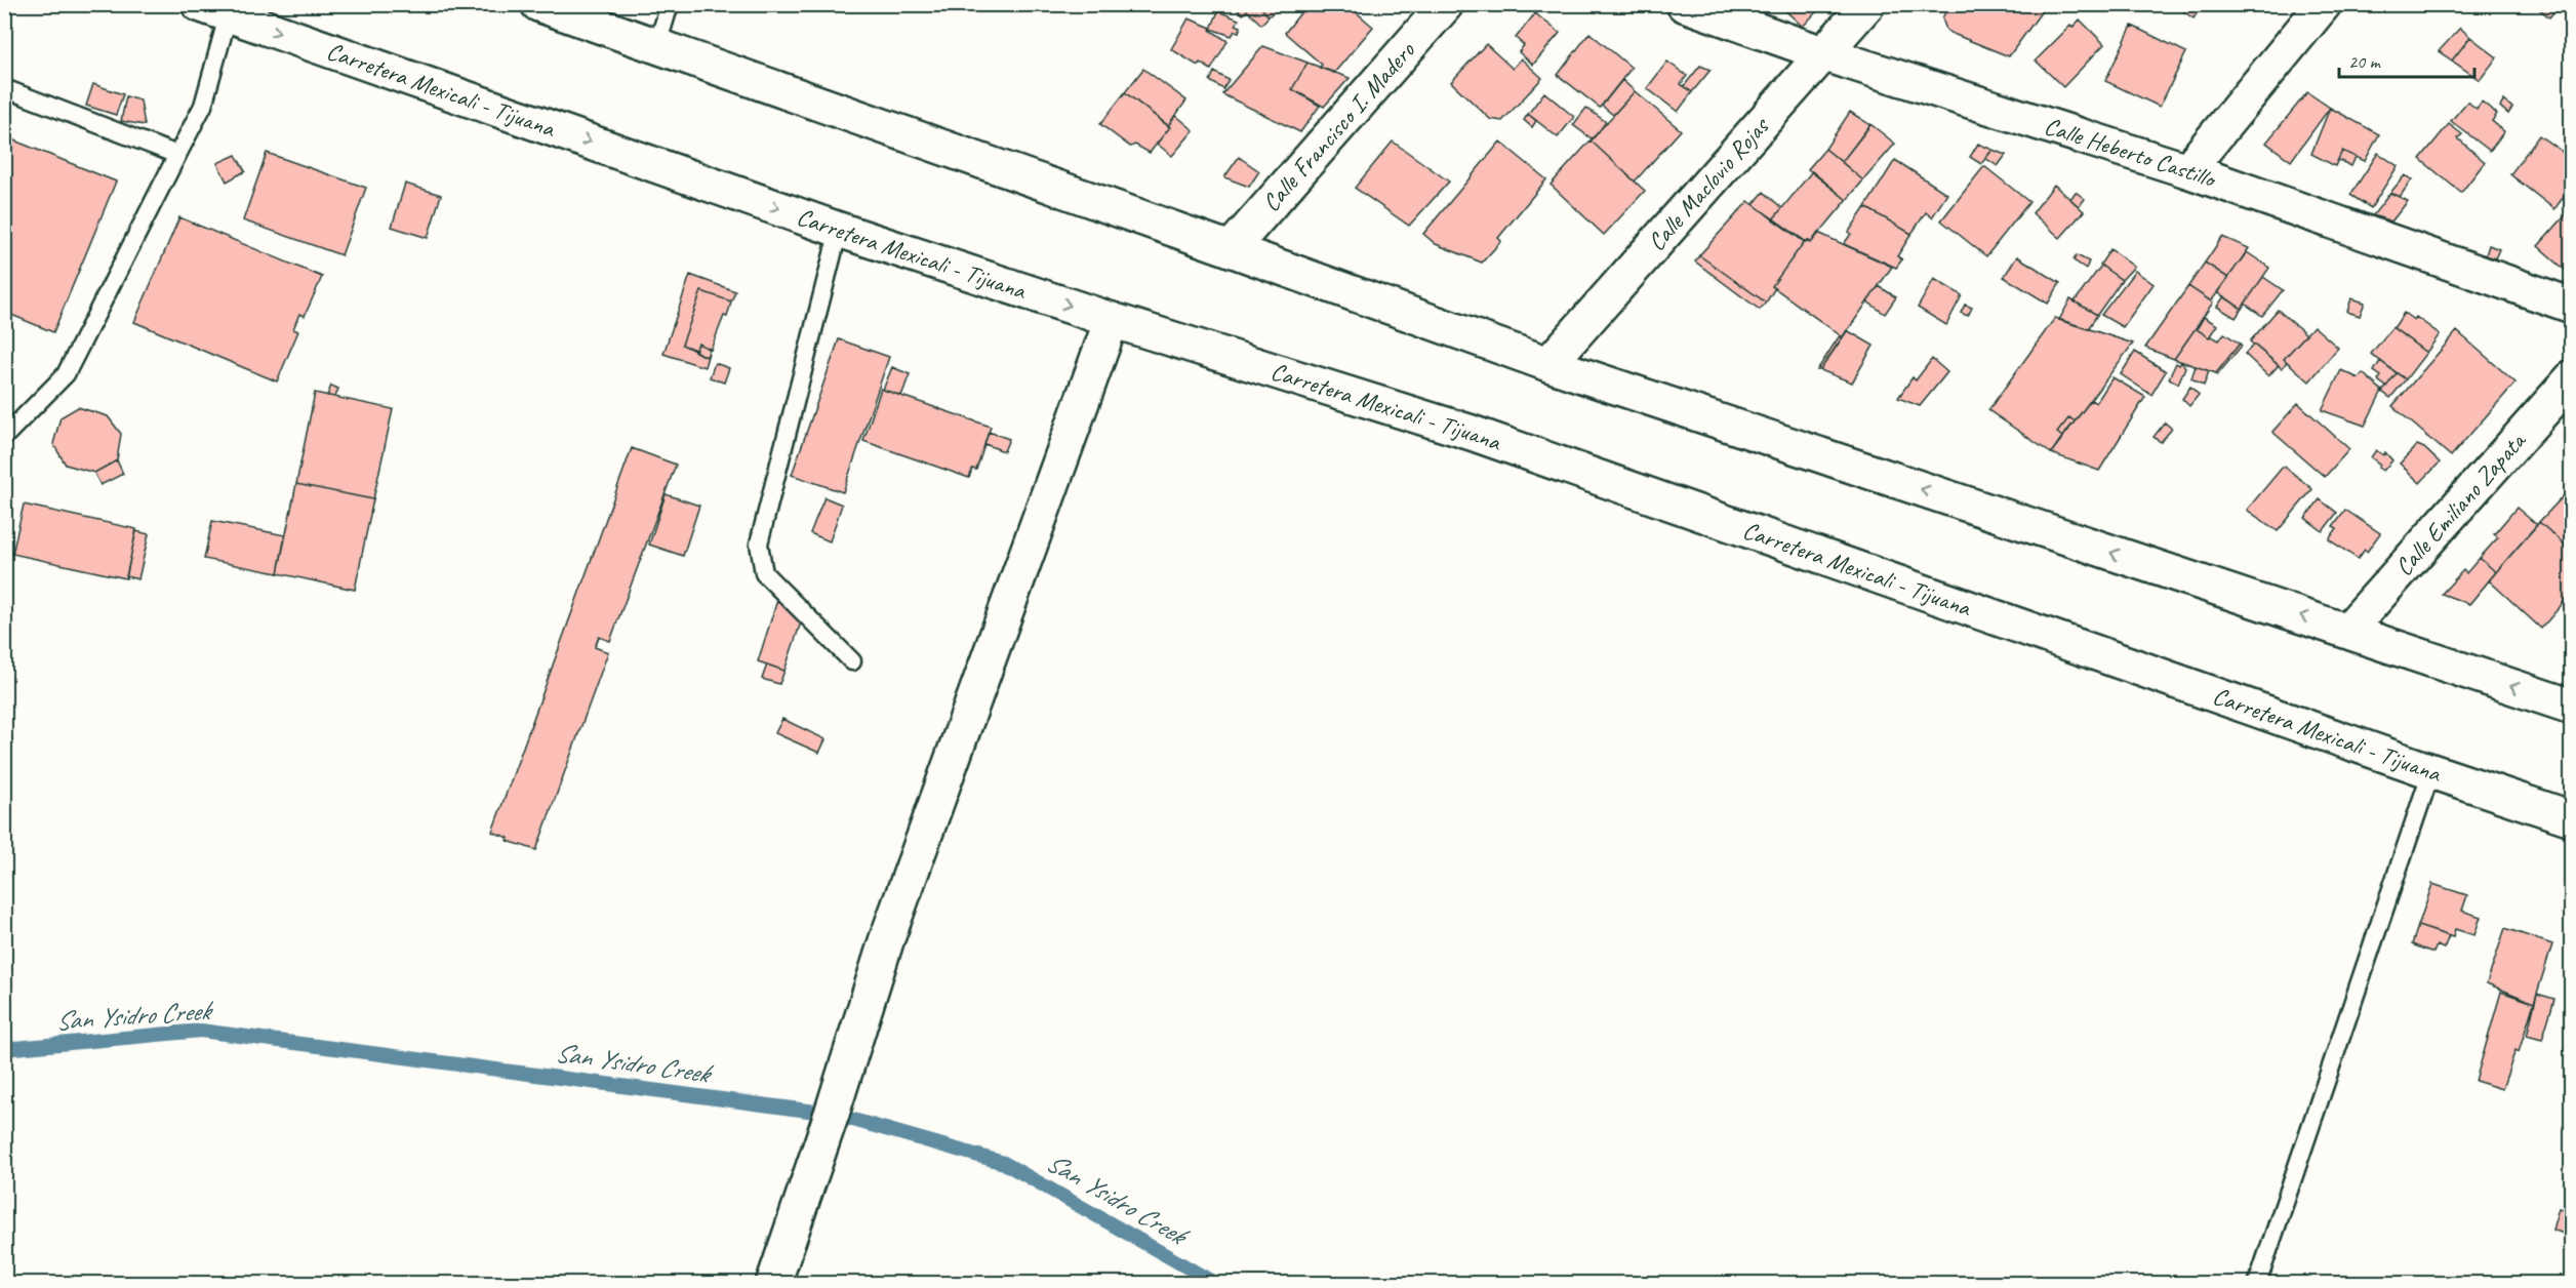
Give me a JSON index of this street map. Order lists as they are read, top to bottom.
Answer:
{
  "streets": {
    "main road": [
      "Carretera Mexicali - Tijuana",
      "Calle Francisco I. Madero",
      "Calle Heberto Castillo",
      "Calle Maclovio Rojas",
      "Calle Emiliano Zapata"
    ]
  },
  "crossings": [
    ["Calle Heberto Castillo", "Calle Maclovio Rojas"]
  ],
  "water": ["San Ysidro Creek"],
  "scale_bar": "20 m"
}
